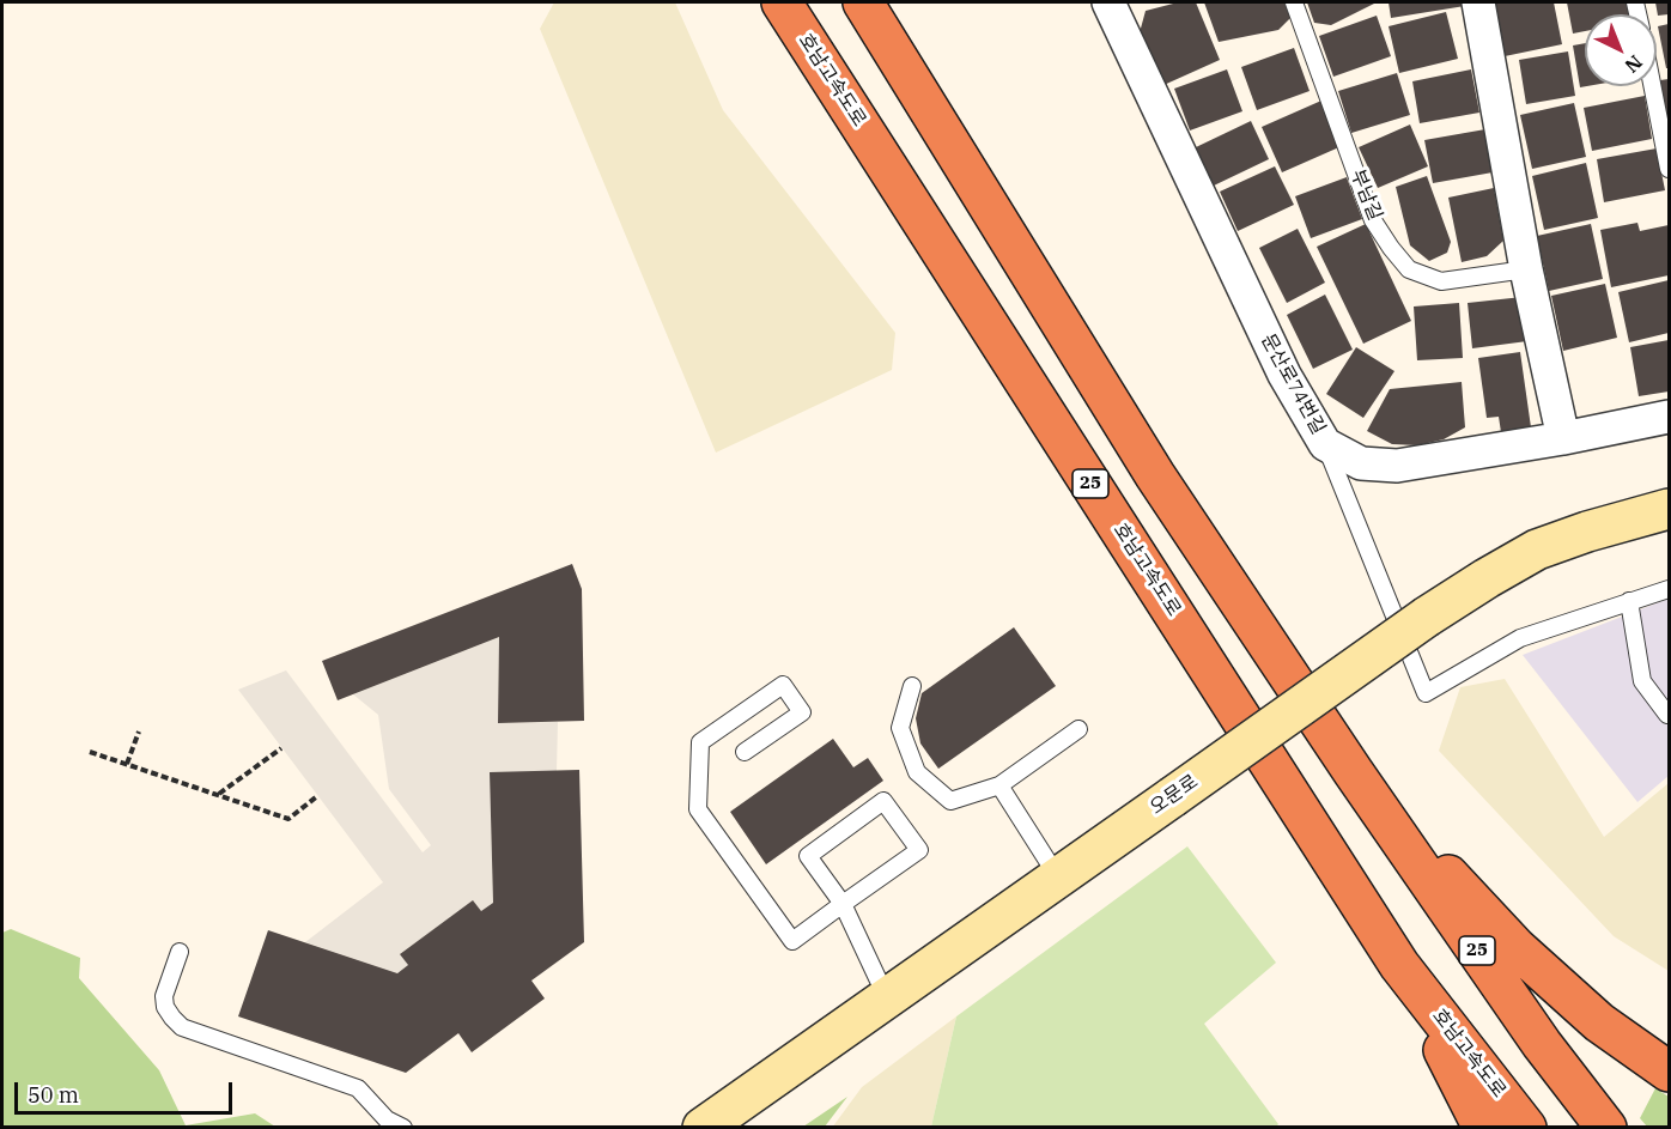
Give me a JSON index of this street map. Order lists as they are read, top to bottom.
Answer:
{
  "streets": {
    "highway": ["호남고속도로", "25"],
    "main road": ["오문로"],
    "street": ["문산로74번길"],
    "lane": ["부남길"]
  },
  "scale_bar": "50 m",
  "north": "bottom right"
}
